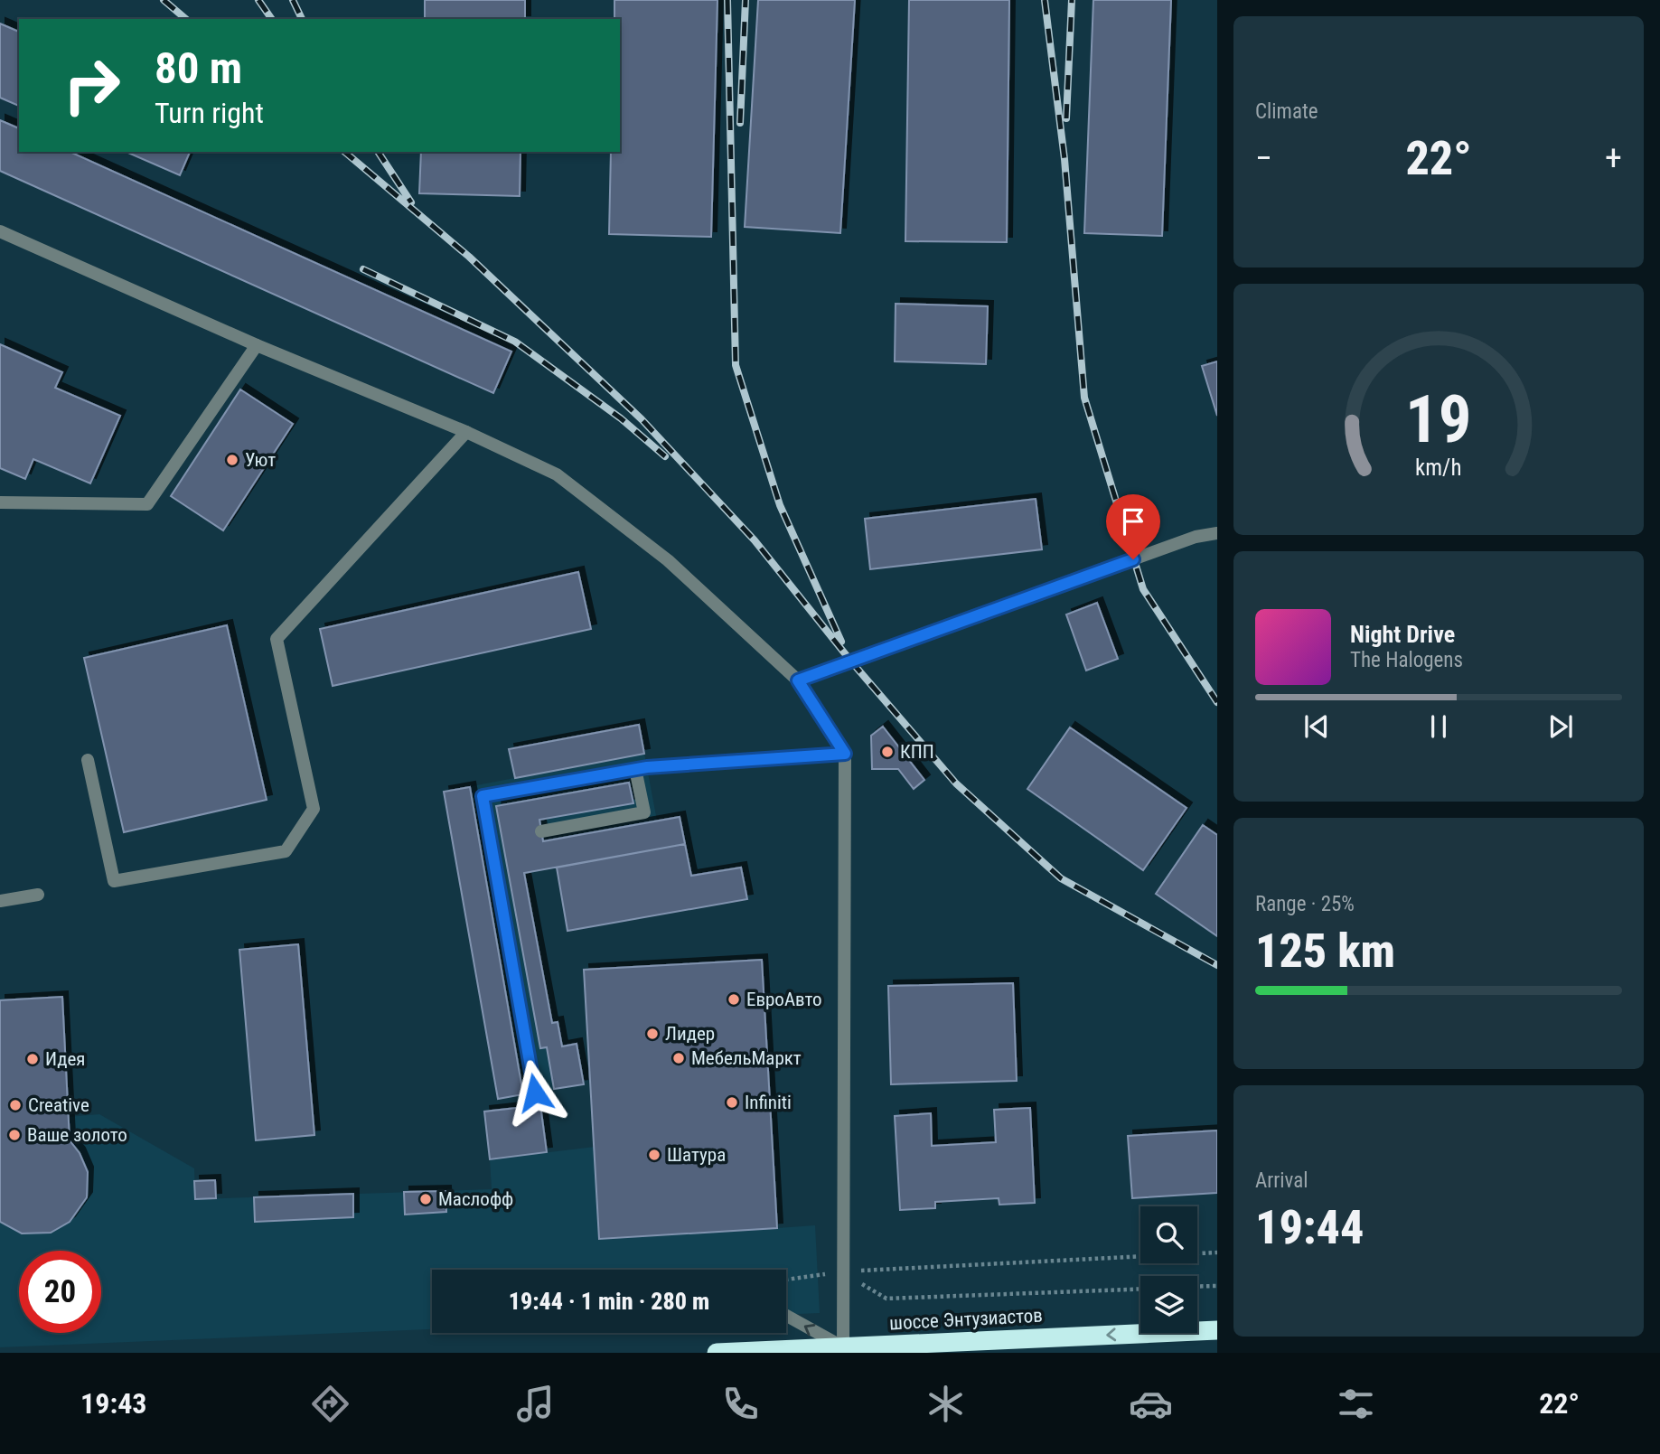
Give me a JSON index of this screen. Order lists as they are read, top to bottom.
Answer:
{
  "streets": {
    "highway": ["шоссе Энтузиастов"]
  },
  "one_way": ["шоссе Энтузиастов"],
  "places": [
    "Уют",
    "КПП",
    "ЕвроАвто",
    "Лидер",
    "МебельМаркт",
    "Идея",
    "Infiniti",
    "Creative",
    "Ваше золото",
    "Шатура",
    "Маслофф"
  ],
  "page": {
    "tile": [
      "Climate",
      ["Range · 25%", "125 km"],
      ["Arrival", "19:44"]
    ],
    "turn": ["80 m", "Turn right"],
    "heat": ["−", "22°", "+"],
    "song": ["Night Drive", "The Halogens"],
    "limit": "20",
    "trip": "19:44 · 1 min · 280 m",
    "tabs": ["19:43", "22°"],
    "gauge": ["19", "km/h"]
  }
}
